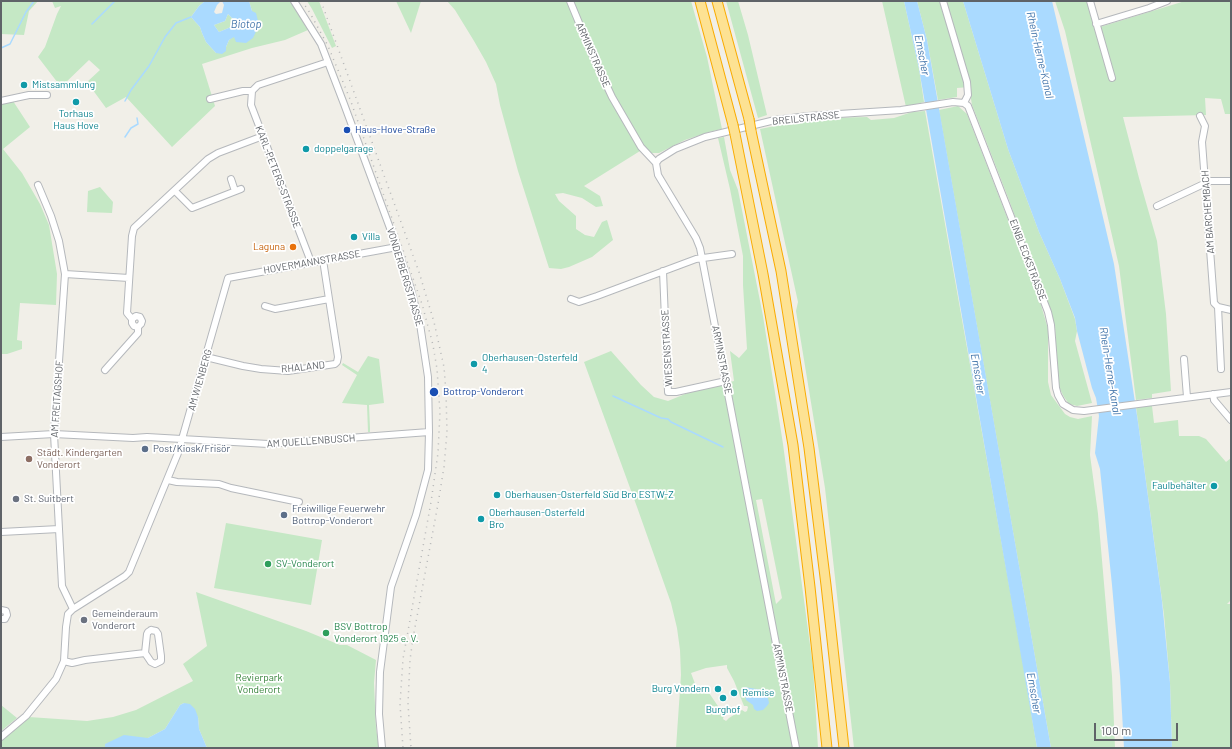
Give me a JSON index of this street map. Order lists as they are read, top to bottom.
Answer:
{
  "streets": {
    "street": [
      "ARMINSTRASSE",
      "BREILSTRASSE",
      "KARL-PETERS-STRASSE",
      "AM BARCHEMBACH",
      "EINBLECKSTRASSE",
      "HOVERMANNSTRASSE",
      "VONDERBERGSTRASSE",
      "WIESENSTRASSE",
      "RHALAND",
      "AM WIENBERG",
      "AM FREITAGSHOF",
      "AM QUELLENBUSCH"
    ]
  },
  "crossings": [
    ["ARMINSTRASSE", "BREILSTRASSE"],
    ["ARMINSTRASSE", "WIESENSTRASSE"],
    ["BREILSTRASSE", "EINBLECKSTRASSE"],
    ["KARL-PETERS-STRASSE", "HOVERMANNSTRASSE"],
    ["HOVERMANNSTRASSE", "VONDERBERGSTRASSE"],
    ["HOVERMANNSTRASSE", "RHALAND"],
    ["HOVERMANNSTRASSE", "AM WIENBERG"],
    ["VONDERBERGSTRASSE", "AM QUELLENBUSCH"],
    ["RHALAND", "AM WIENBERG"],
    ["AM WIENBERG", "AM FREITAGSHOF"],
    ["AM WIENBERG", "AM QUELLENBUSCH"],
    ["AM FREITAGSHOF", "AM QUELLENBUSCH"]
  ],
  "water": ["Biotop", "Emscher", "Rhein-Herne-Kanal"],
  "parks": ["Revierpark Vonderort"],
  "places": [
    "Mistsammlung",
    "Torhaus Haus Hove",
    "Haus-Hove-Straße",
    "doppelgarage",
    "Villa",
    "Laguna",
    "Oberhausen-Osterfeld 4",
    "Bottrop-Vonderort",
    "Post/Kiosk/Frisör",
    "Städt. Kindergarten Vonderort",
    "Faulbehälter",
    "Oberhausen-Osterfeld Süd Bro ESTW-Z",
    "St. Suitbert",
    "Freiwillige Feuerwehr Bottrop-Vonderort",
    "Oberhausen-Osterfeld Bro",
    "SV-Vonderort",
    "Gemeinderaum Vonderort",
    "BSV Bottrop Vonderort 1925 e. V.",
    "Burg Vondern",
    "Remise",
    "Burghof"
  ],
  "scale_bar": "100 m"
}
